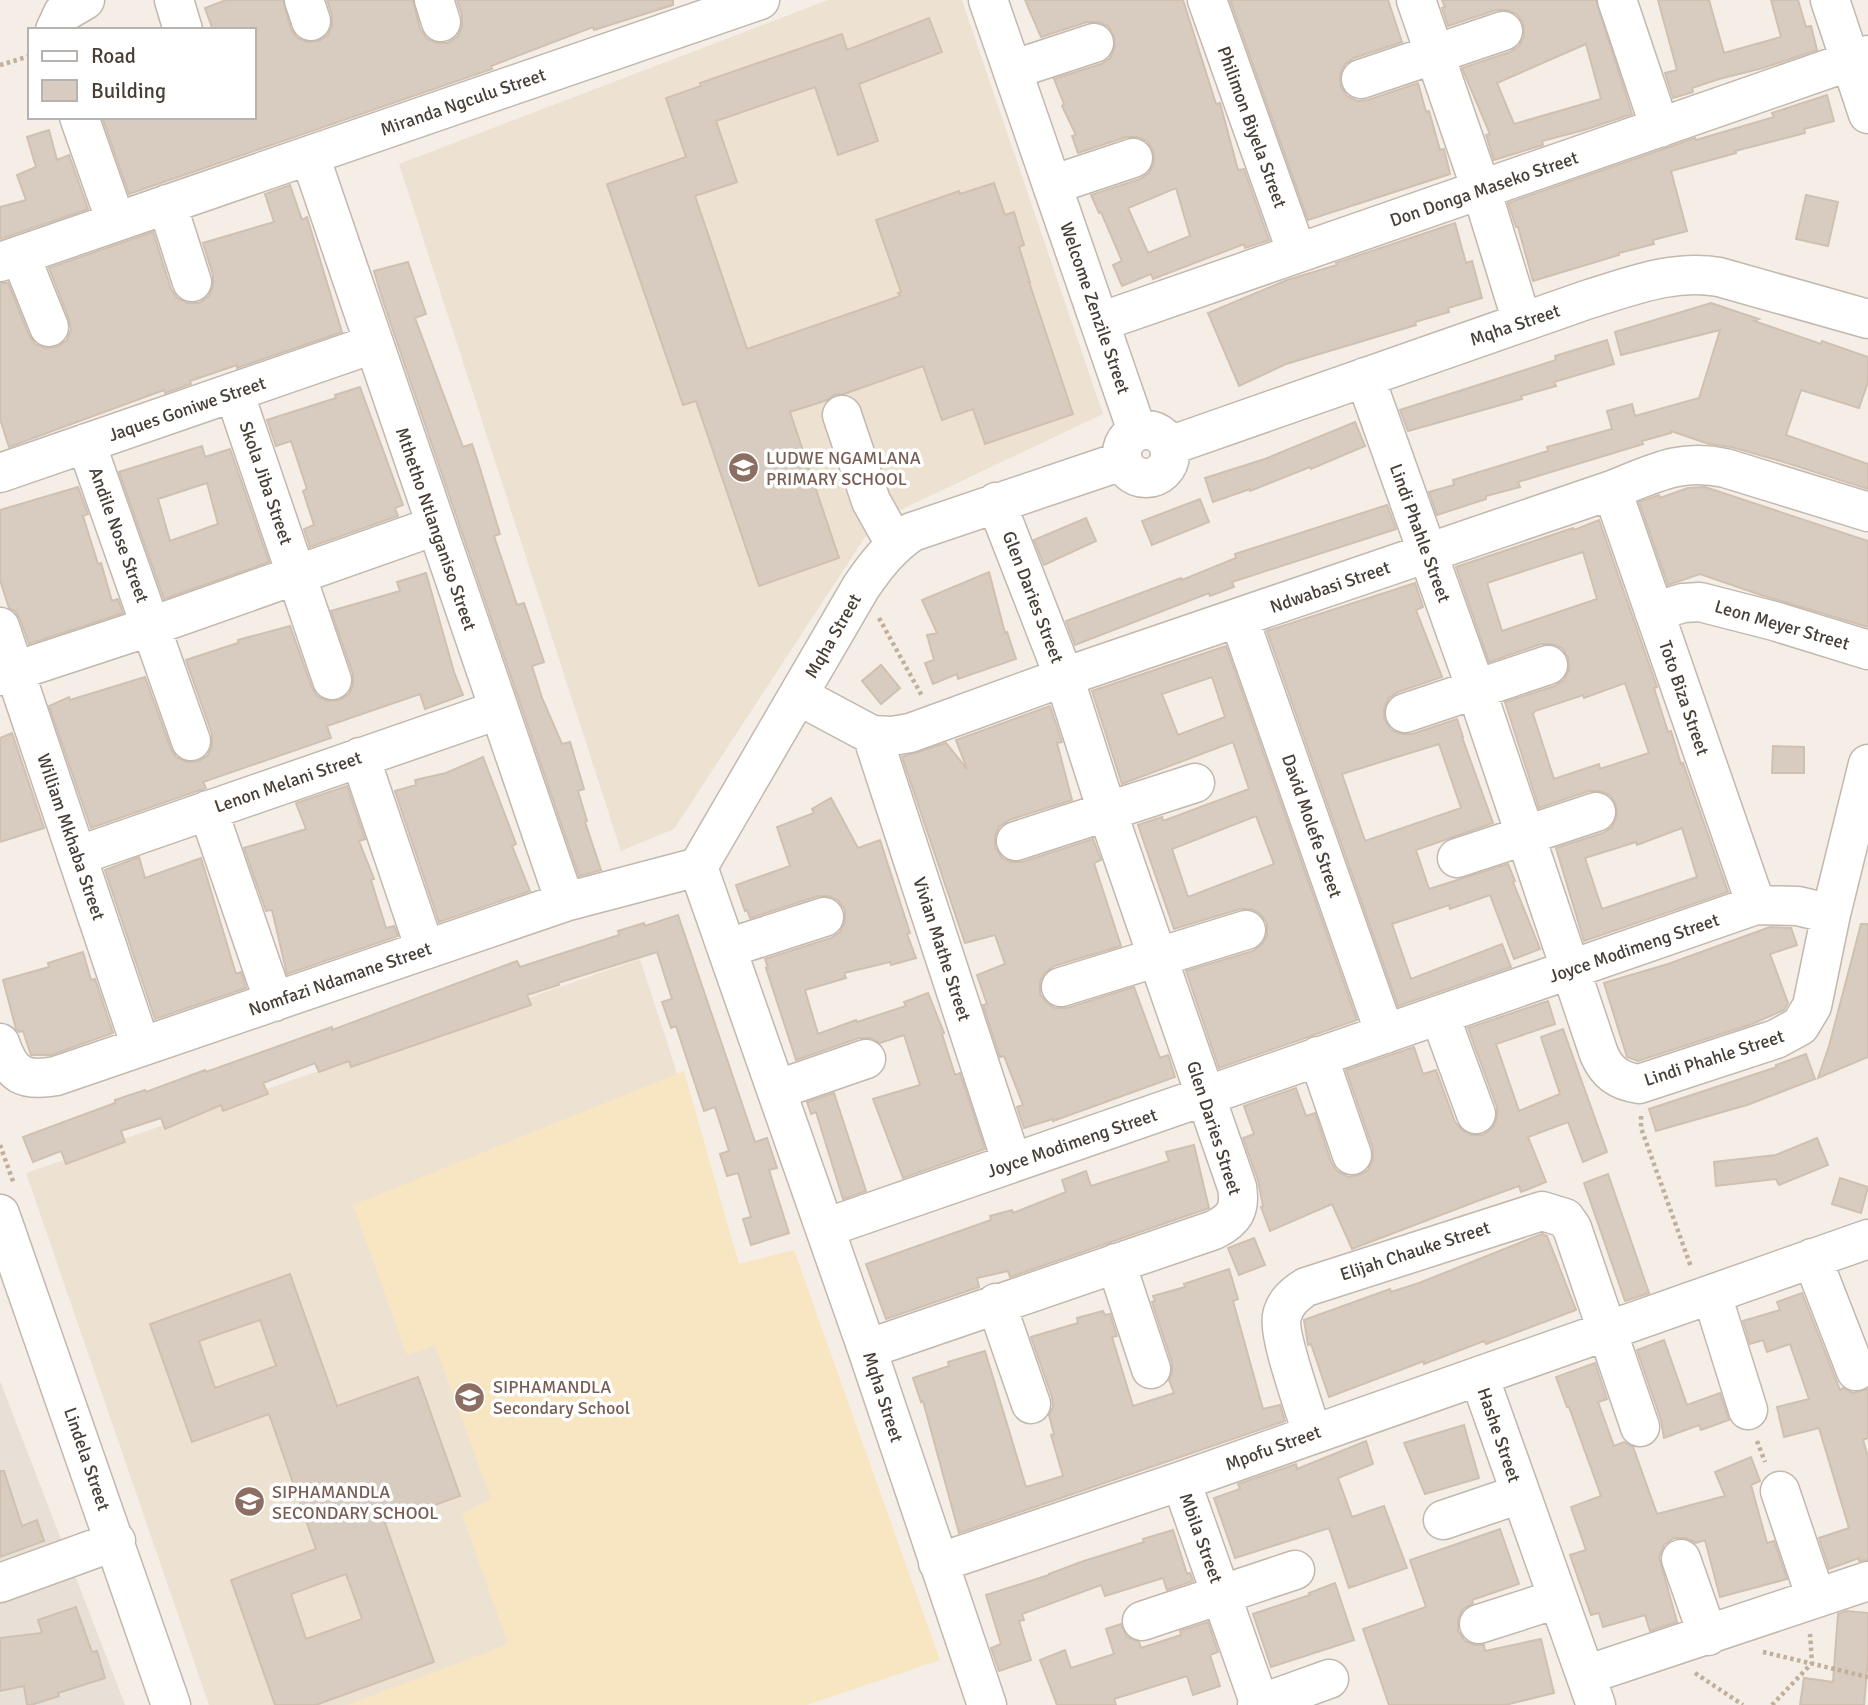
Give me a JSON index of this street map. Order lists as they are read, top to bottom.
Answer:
{
  "streets": {
    "street": [
      "Miranda Ngculu Street",
      "Philimon Biyela Street",
      "Don Donga Maseko Street",
      "Welcome Zenzile Street",
      "Mqha Street",
      "Jaques Goniwe Street",
      "Skola Jiba Street",
      "Mthetho Ntlanganiso Street",
      "Lindi Phahle Street",
      "Andile Nose Street",
      "Ndwabasi Street",
      "Glen Daries Street",
      "Leon Meyer Street",
      "Toto Biza Street",
      "Lenon Melani Street",
      "David Molefe Street",
      "William Mkhaba Street",
      "Joyce Modimeng Street",
      "Vivian Mathe Street",
      "Nomfazi Ndamane Street",
      "Elijah Chauke Street",
      "Hashe Street",
      "Mpofu Street",
      "Lindela Street",
      "Mbila Street"
    ]
  },
  "crossings": [
    ["Miranda Ngculu Street", "Mthetho Ntlanganiso Street"],
    ["Philimon Biyela Street", "Don Donga Maseko Street"],
    ["Don Donga Maseko Street", "Welcome Zenzile Street"],
    ["Welcome Zenzile Street", "Mqha Street"],
    ["Mqha Street", "Lindi Phahle Street"],
    ["Mqha Street", "Glen Daries Street"],
    ["Mqha Street", "Joyce Modimeng Street"],
    ["Mqha Street", "Nomfazi Ndamane Street"],
    ["Mqha Street", "Mpofu Street"],
    ["Jaques Goniwe Street", "Skola Jiba Street"],
    ["Jaques Goniwe Street", "Mthetho Ntlanganiso Street"],
    ["Jaques Goniwe Street", "Andile Nose Street"],
    ["Mthetho Ntlanganiso Street", "Lenon Melani Street"],
    ["Mthetho Ntlanganiso Street", "Nomfazi Ndamane Street"],
    ["Lindi Phahle Street", "Ndwabasi Street"],
    ["Lindi Phahle Street", "Joyce Modimeng Street"],
    ["Ndwabasi Street", "Glen Daries Street"],
    ["Ndwabasi Street", "Toto Biza Street"],
    ["Ndwabasi Street", "David Molefe Street"],
    ["Ndwabasi Street", "Vivian Mathe Street"],
    ["Glen Daries Street", "Joyce Modimeng Street"],
    ["Leon Meyer Street", "Toto Biza Street"],
    ["Toto Biza Street", "Joyce Modimeng Street"],
    ["Lenon Melani Street", "William Mkhaba Street"],
    ["David Molefe Street", "Joyce Modimeng Street"],
    ["William Mkhaba Street", "Nomfazi Ndamane Street"],
    ["Joyce Modimeng Street", "Vivian Mathe Street"],
    ["Elijah Chauke Street", "Mpofu Street"],
    ["Hashe Street", "Mpofu Street"],
    ["Mpofu Street", "Mbila Street"]
  ],
  "places": {
    "school or university": ["LUDWE NGAMLANA PRIMARY SCHOOL", "SIPHAMANDLA Secondary School", "SIPHAMANDLA SECONDARY SCHOOL"]
  },
  "legend": ["Road", "Building"]
}
